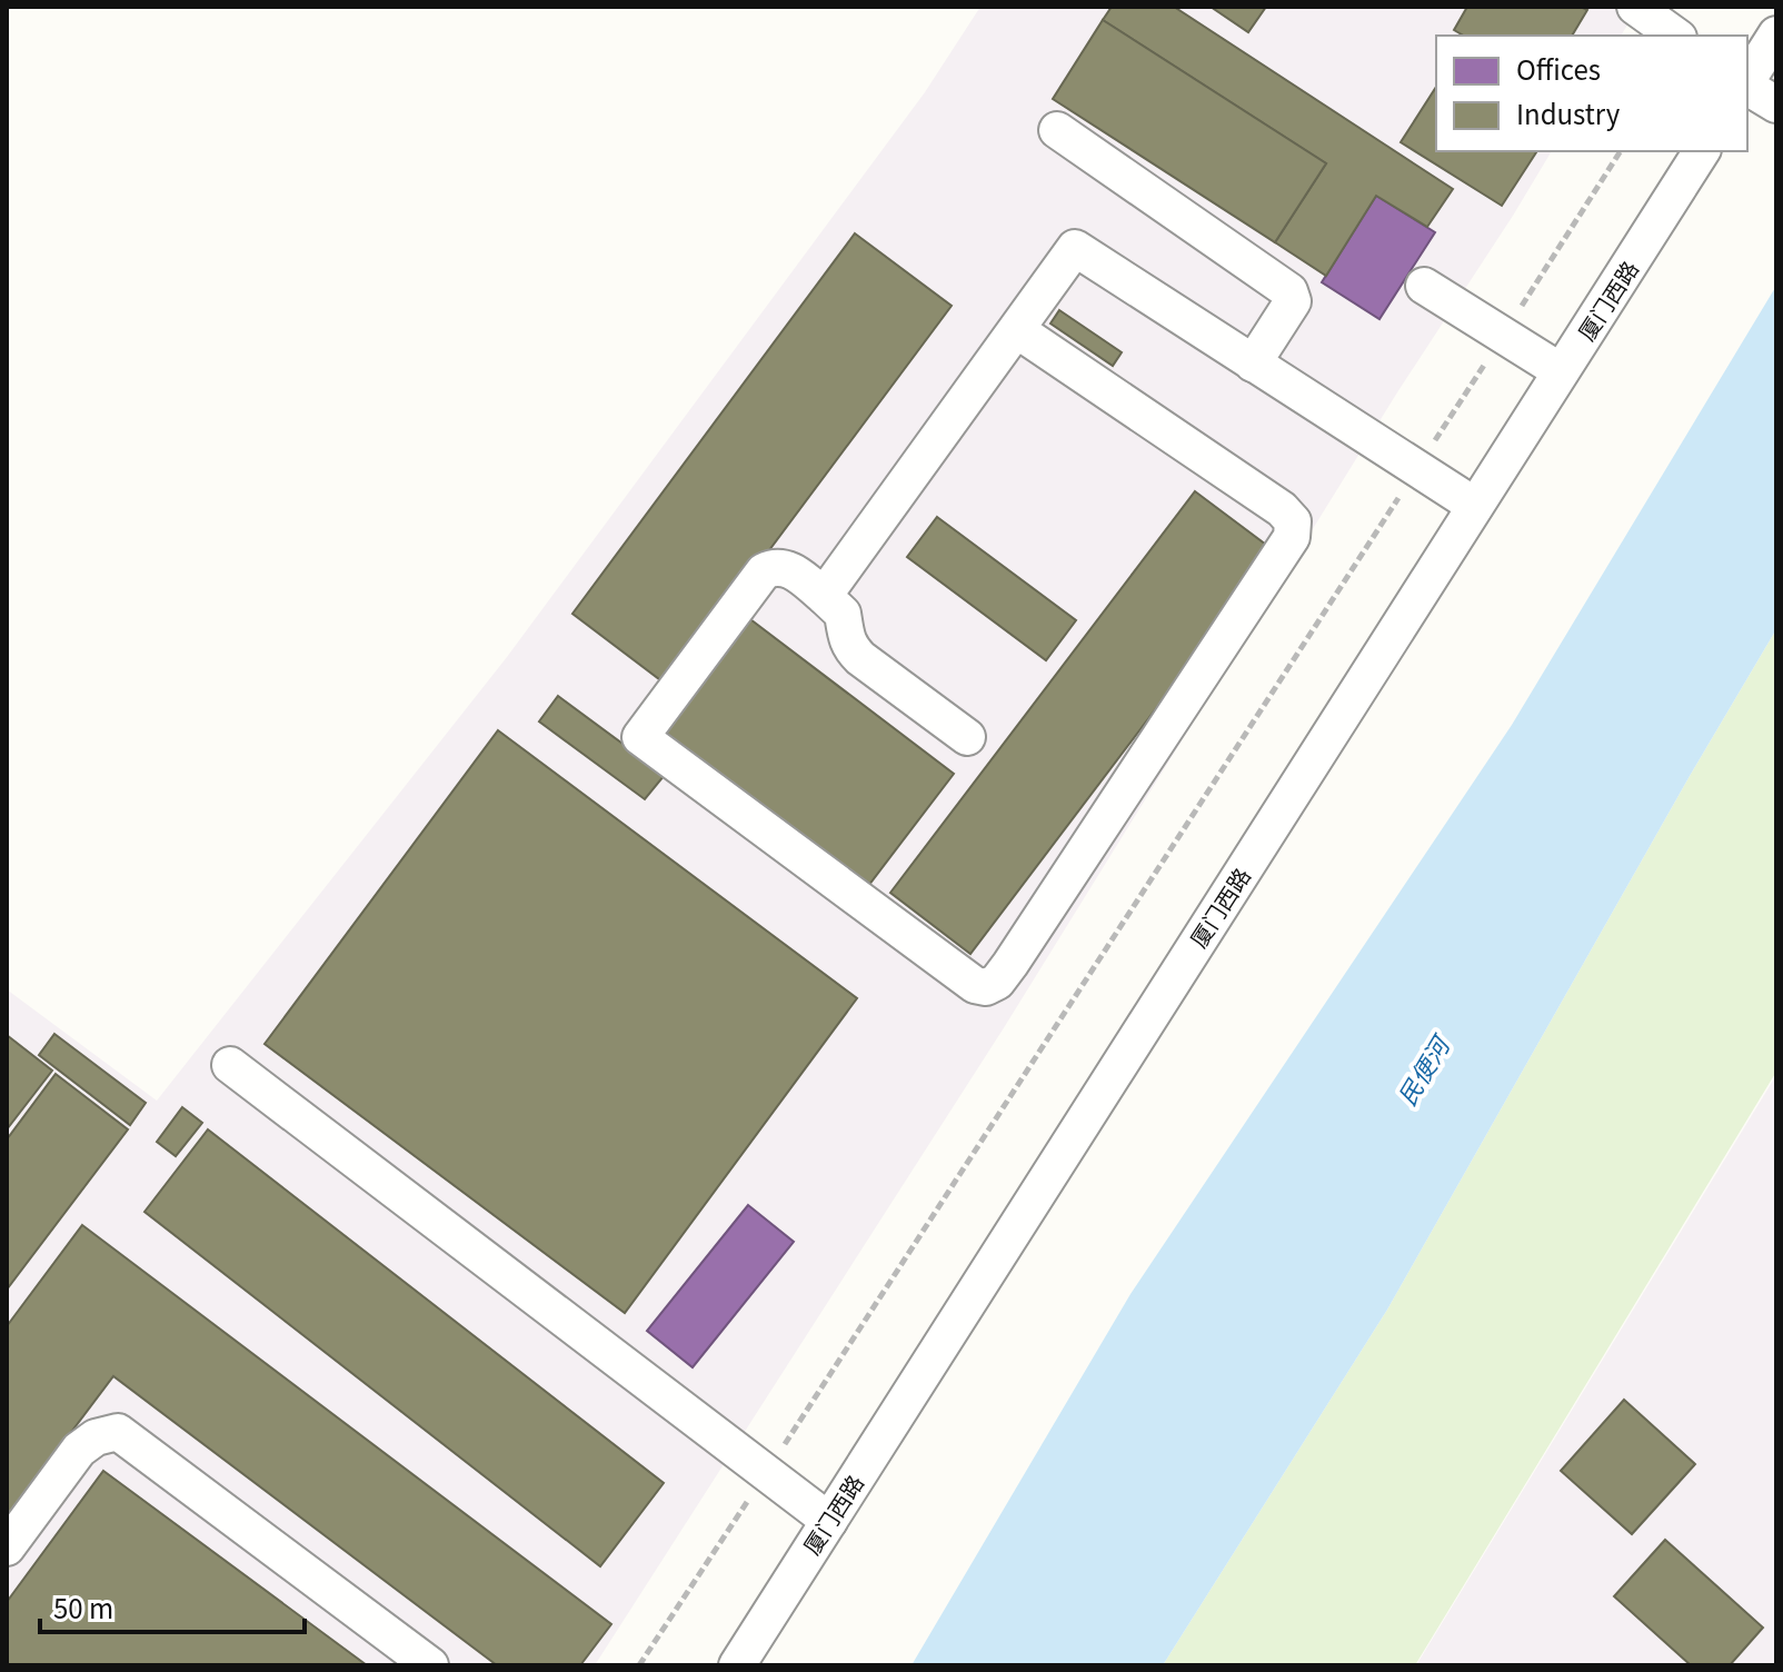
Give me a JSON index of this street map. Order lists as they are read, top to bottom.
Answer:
{
  "streets": {
    "street": ["厦门西路"]
  },
  "water": ["民便河"],
  "legend": ["Offices", "Industry"],
  "scale_bar": "50 m"
}
